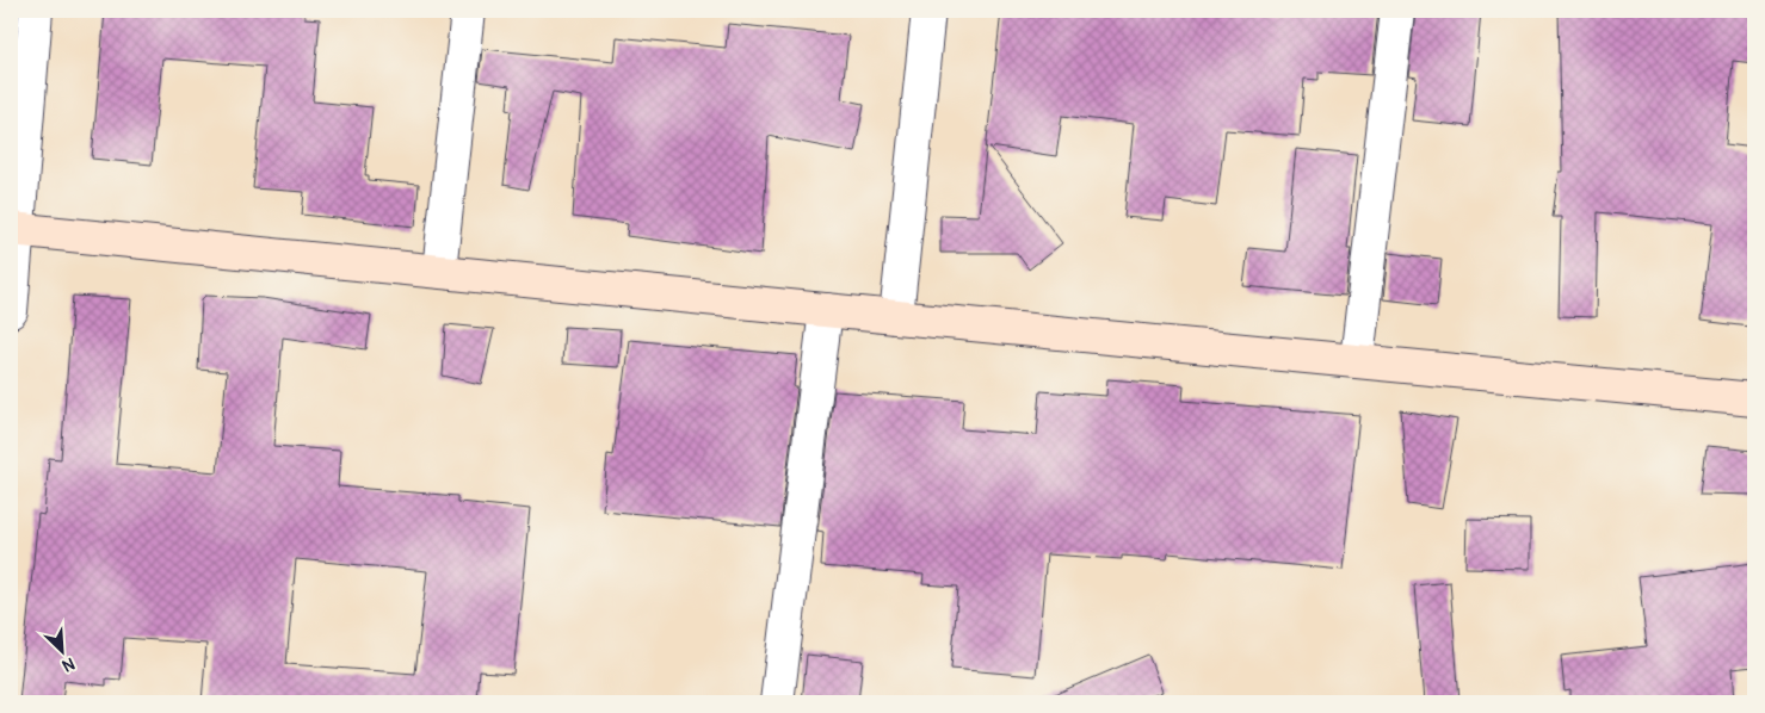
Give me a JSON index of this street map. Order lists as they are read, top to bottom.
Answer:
{
  "north": "bottom right"
}
